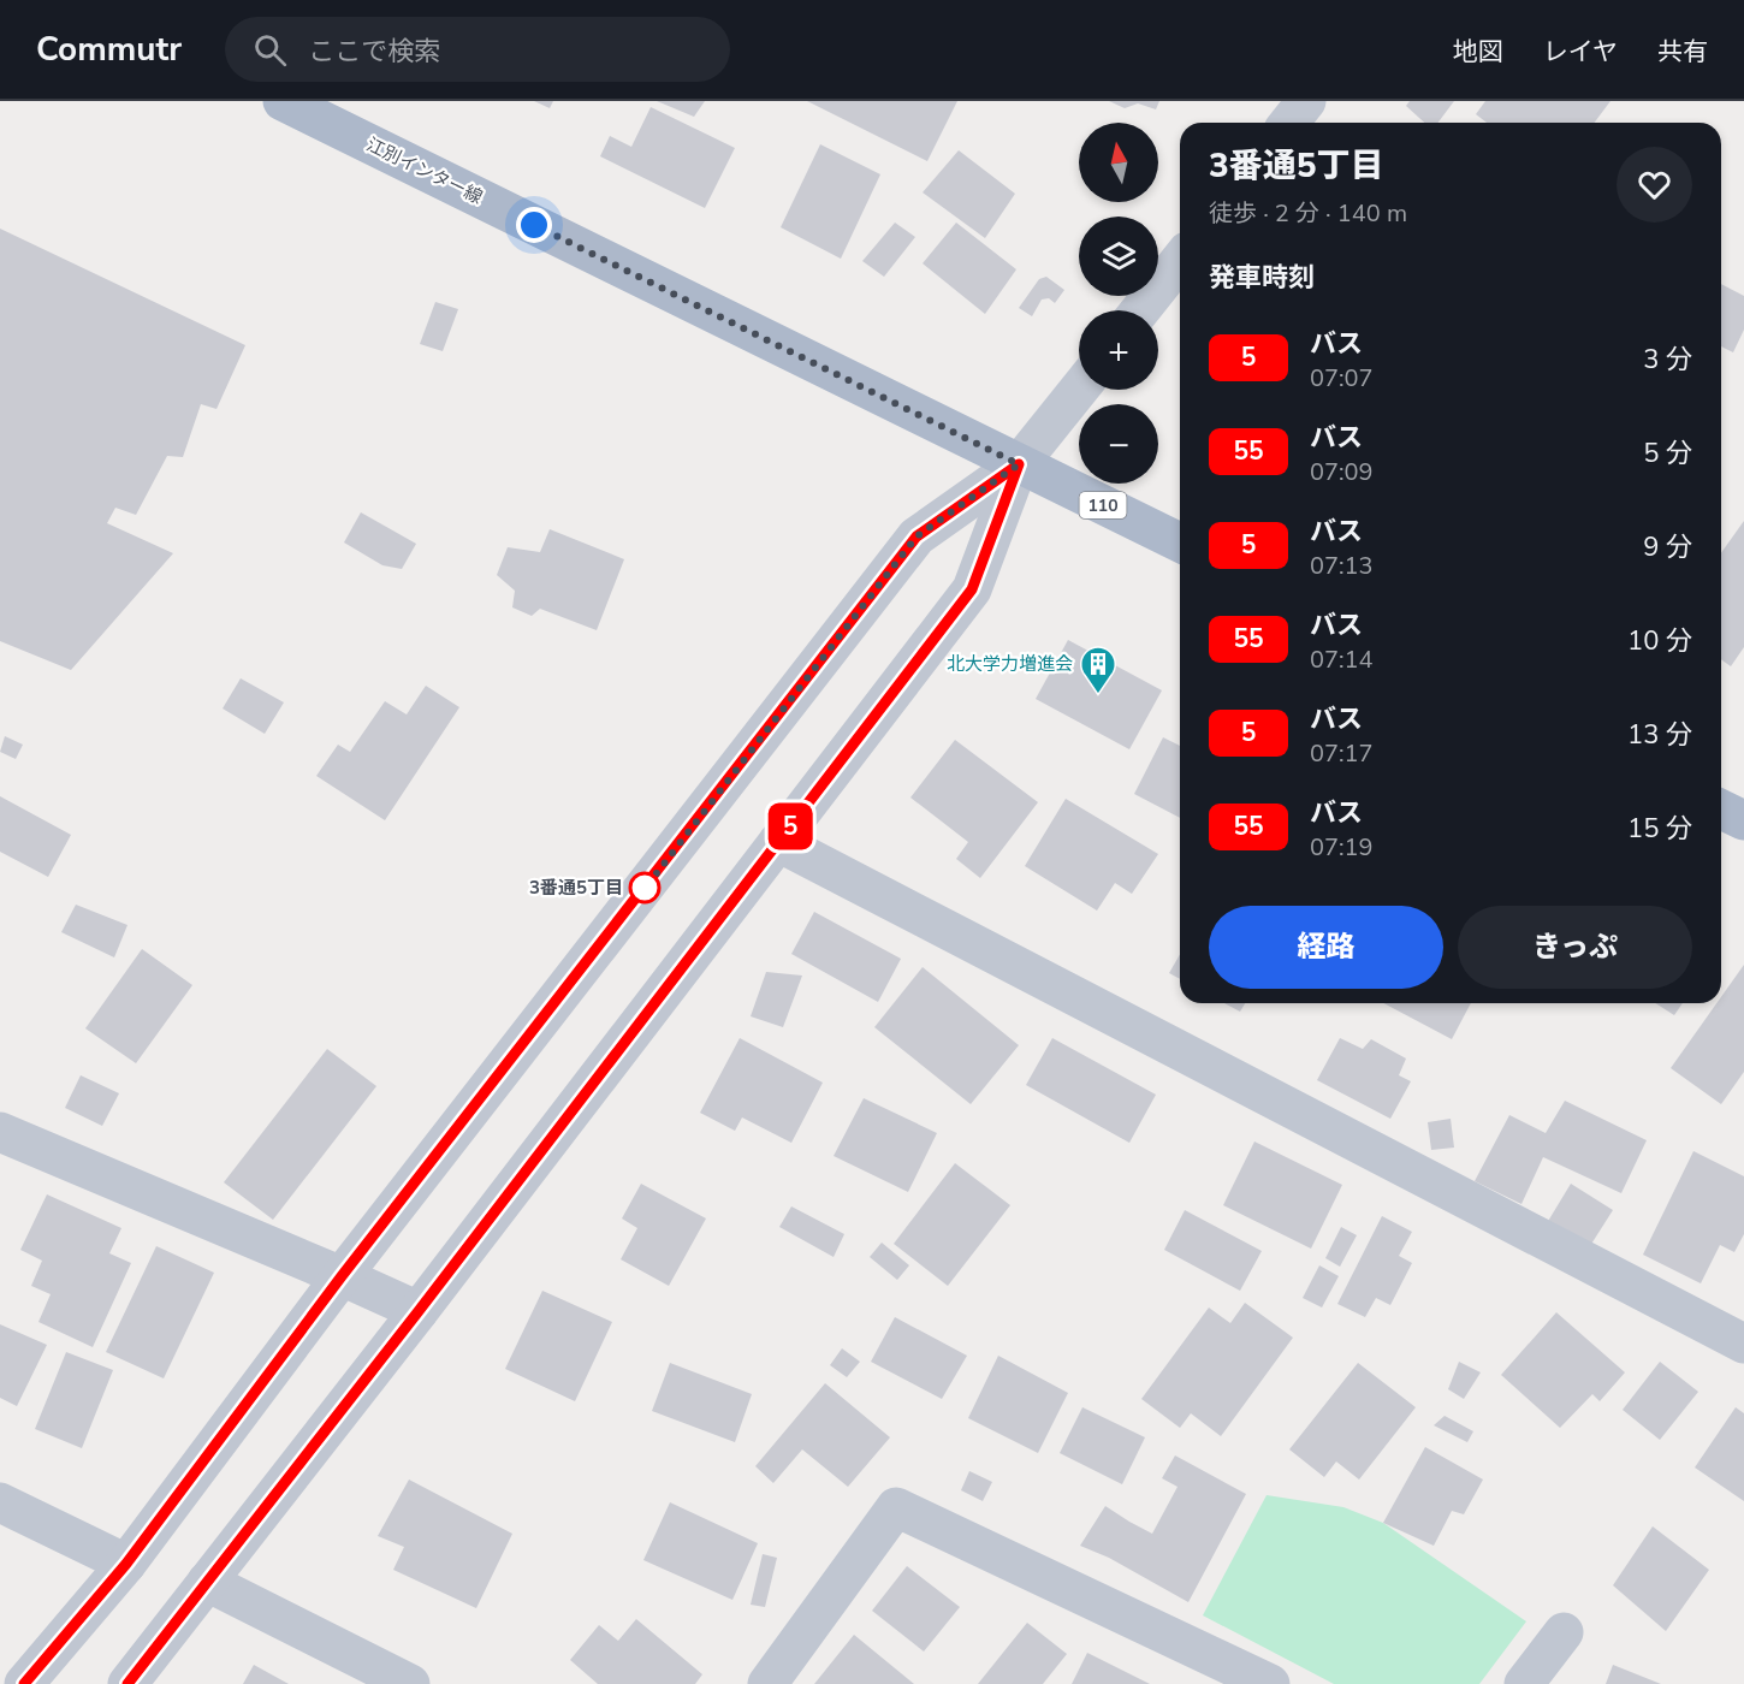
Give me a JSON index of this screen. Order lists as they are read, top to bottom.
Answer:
{
  "streets": {
    "main road": ["江別インター線", "110"]
  },
  "places": {
    "building": ["北大学力増進会"],
    "other": ["3番通5丁目"]
  },
  "lines": ["bus line 5"],
  "north": "top",
  "page": {
    "header": "Commutr",
    "search": "ここで検索",
    "nav": ["地図", "レイヤ", "共有"],
    "on_map": "5",
    "map_buttons": ["+", "−"],
    "heading": [
      ["3番通5丁目", "徒歩 · 2 分 · 140 m"],
      "発車時刻"
    ],
    "list": [
      {
        "mark": "5",
        "name": "バス",
        "note": "07:07",
        "value": "3 分"
      },
      {
        "mark": "55",
        "name": "バス",
        "note": "07:09",
        "value": "5 分"
      },
      {
        "mark": "5",
        "name": "バス",
        "note": "07:13",
        "value": "9 分"
      },
      {
        "mark": "55",
        "name": "バス",
        "note": "07:14",
        "value": "10 分"
      },
      {
        "mark": "5",
        "name": "バス",
        "note": "07:17",
        "value": "13 分"
      },
      {
        "mark": "55",
        "name": "バス",
        "note": "07:19",
        "value": "15 分"
      }
    ],
    "buttons": ["経路", "きっぷ"]
  }
}
